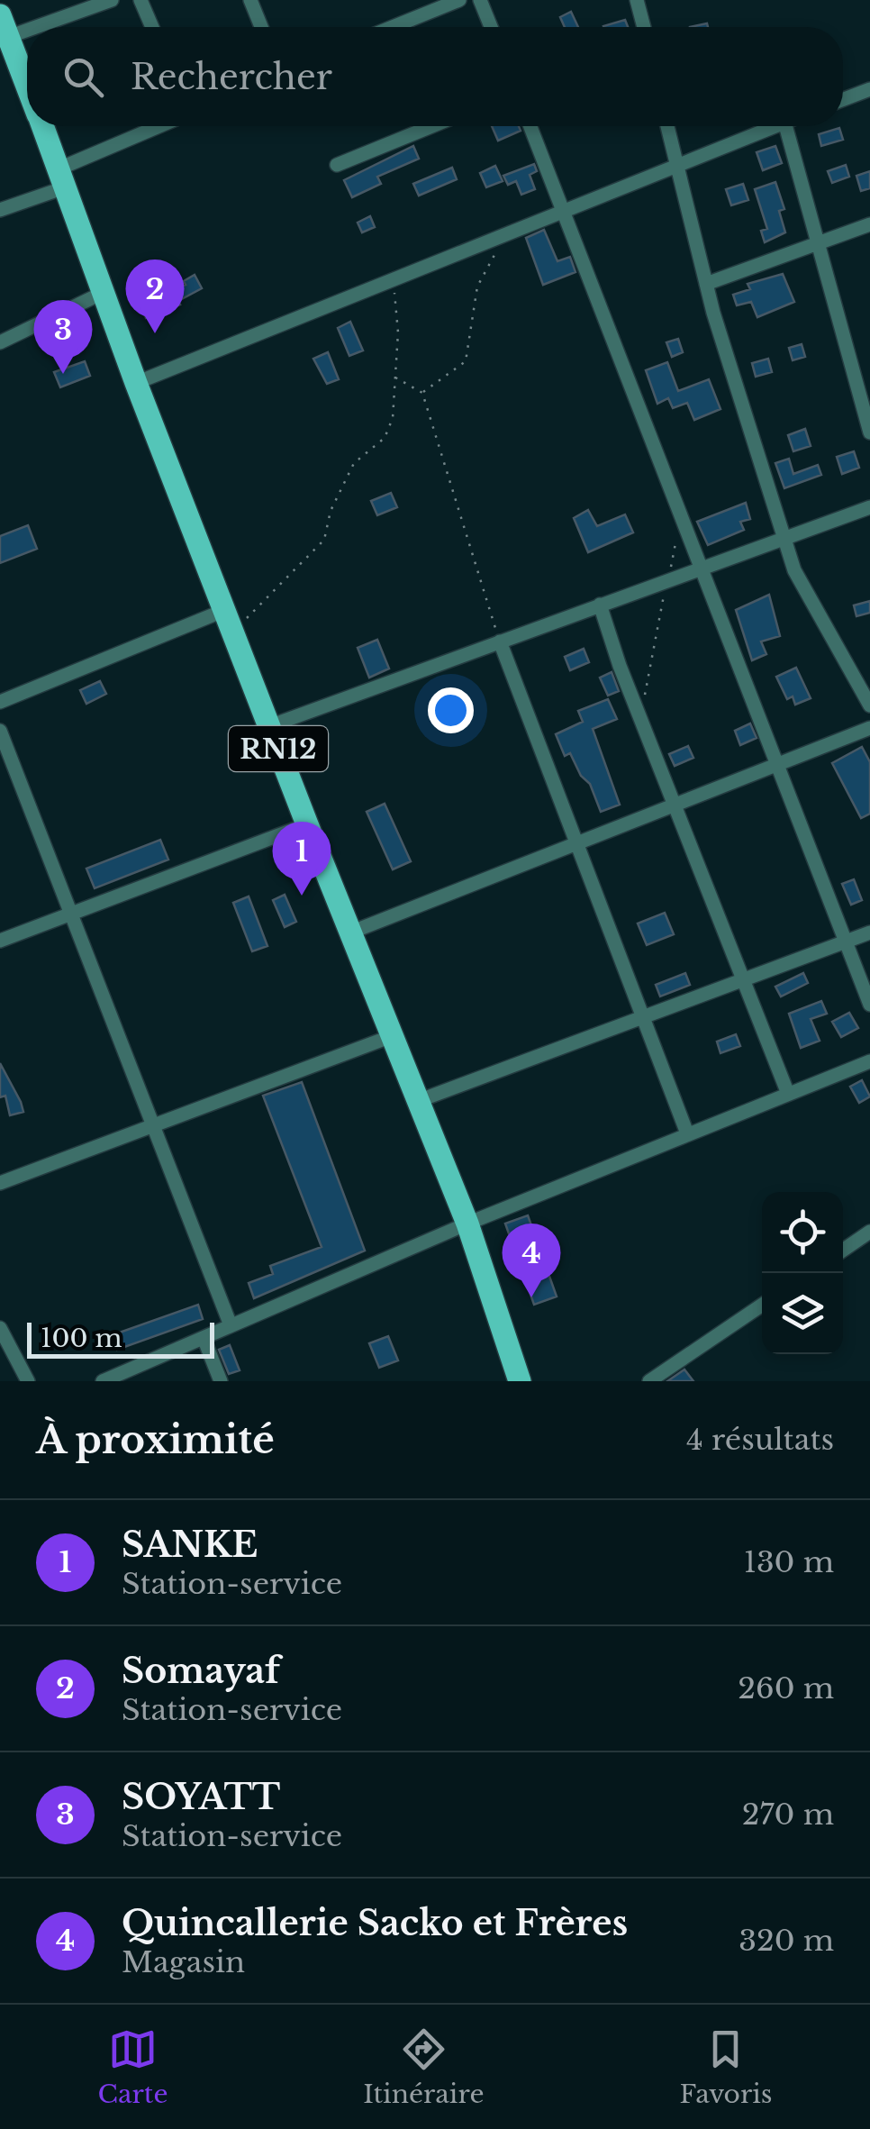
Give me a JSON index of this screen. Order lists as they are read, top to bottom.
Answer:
{
  "streets": {
    "main road": ["RN12"]
  },
  "scale_bar": "100 m",
  "page": {
    "search": "Rechercher",
    "pins": [
      "2",
      "3",
      "1",
      "4"
    ],
    "scale": "100 m",
    "heading": ["À proximité", "4 résultats"],
    "list": [
      {
        "mark": "1",
        "name": "SANKE",
        "note": "Station-service",
        "value": "130 m"
      },
      {
        "mark": "2",
        "name": "Somayaf",
        "note": "Station-service",
        "value": "260 m"
      },
      {
        "mark": "3",
        "name": "SOYATT",
        "note": "Station-service",
        "value": "270 m"
      },
      {
        "mark": "4",
        "name": "Quincallerie Sacko et Frères",
        "note": "Magasin",
        "value": "320 m"
      }
    ],
    "nav": ["Carte", "Itinéraire", "Favoris"]
  }
}
